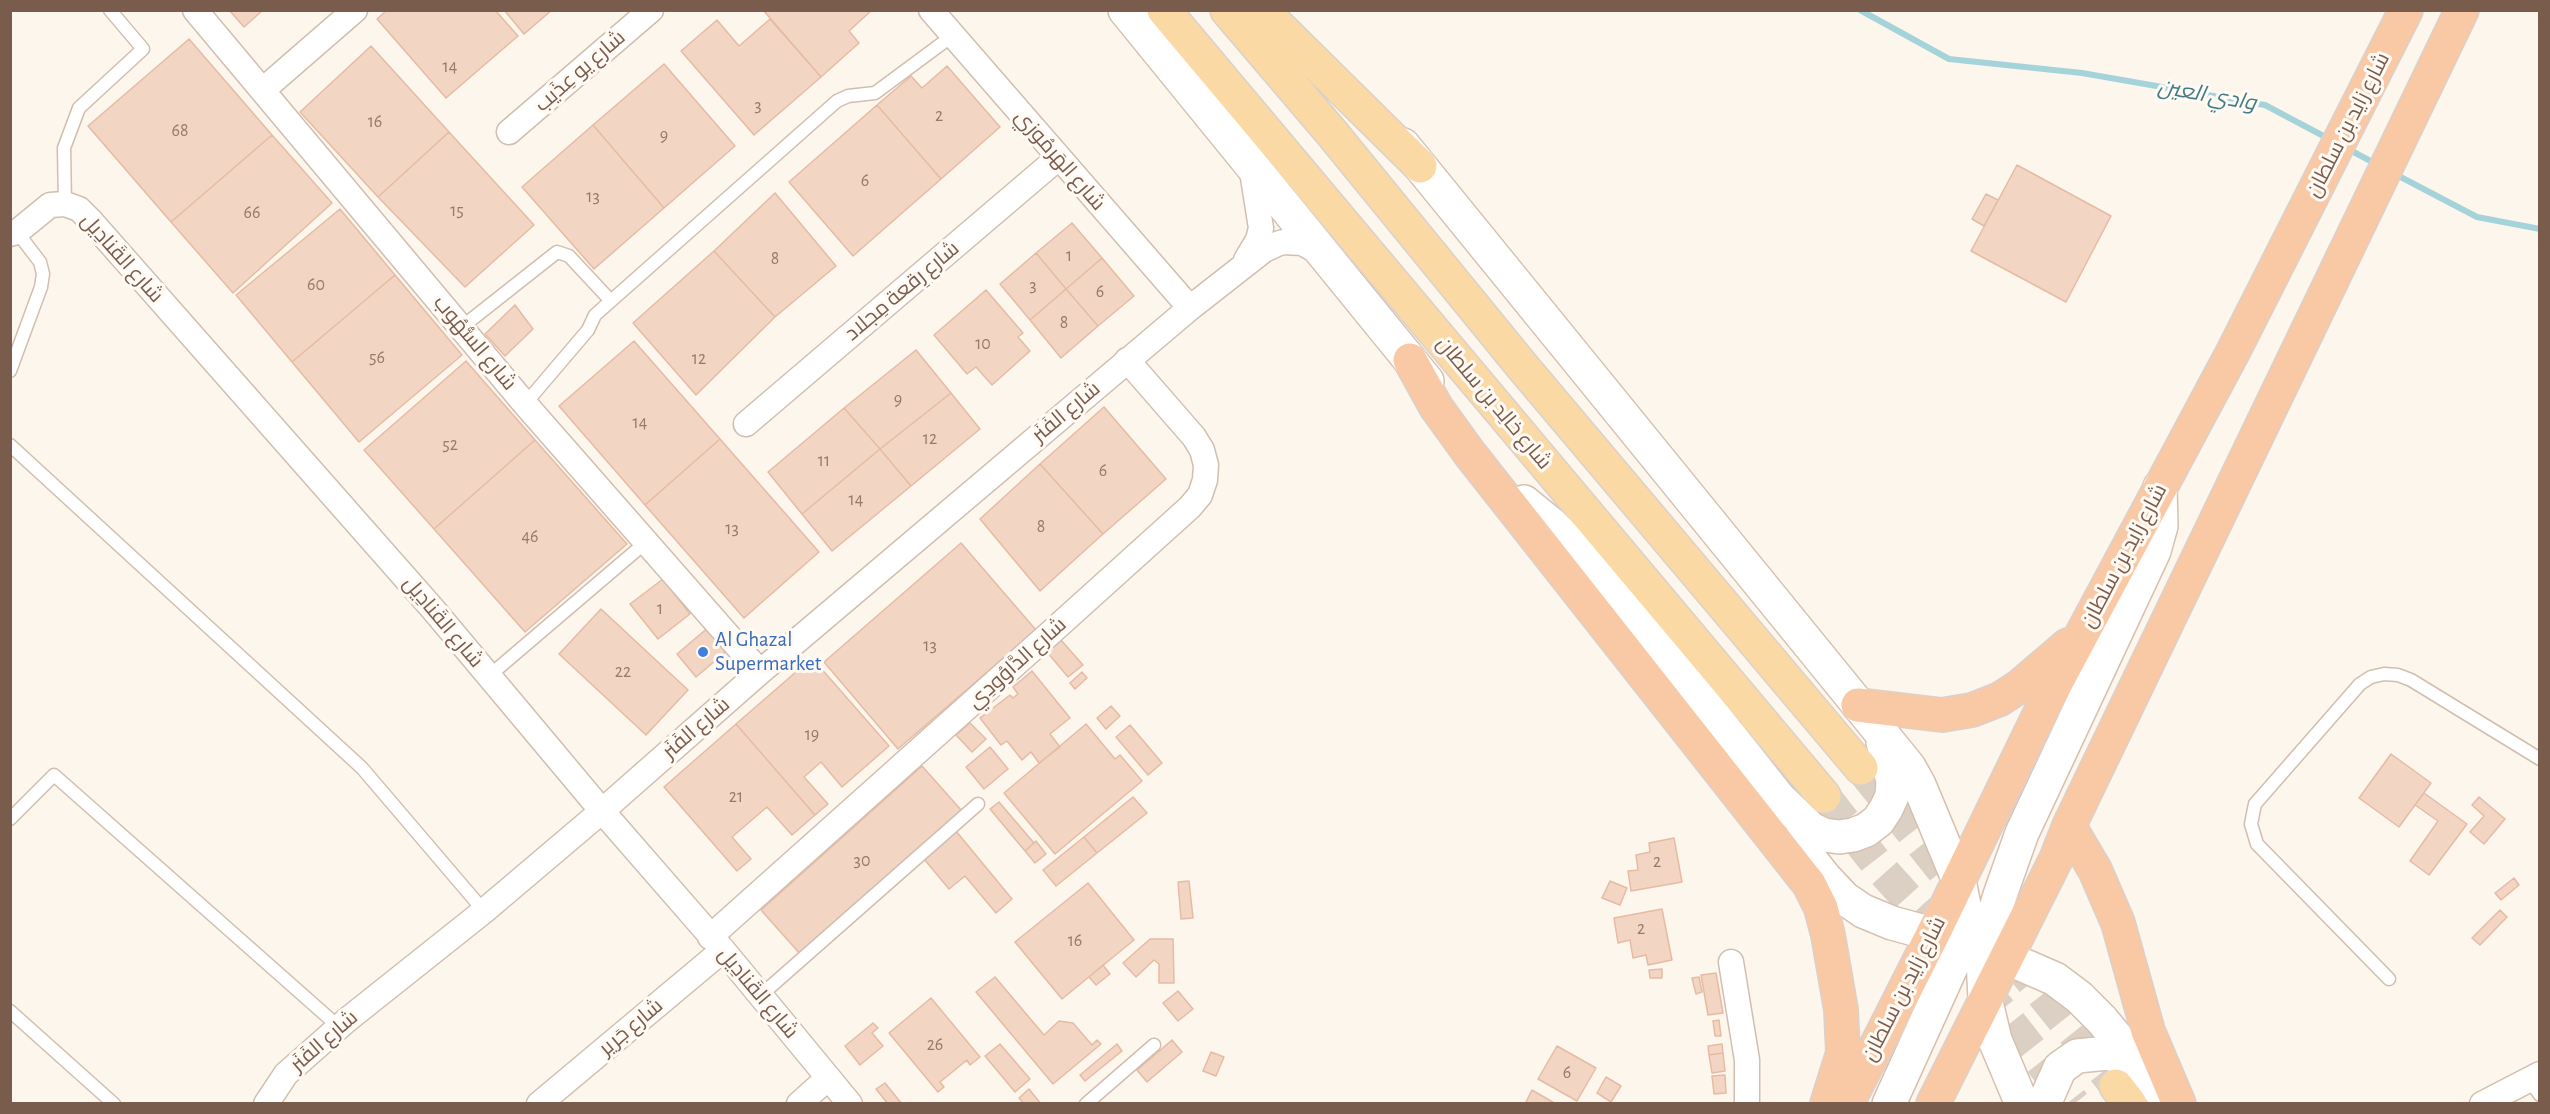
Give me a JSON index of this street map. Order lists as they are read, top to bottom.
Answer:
{
  "streets": {
    "highway": ["شارع زايد بن سلطان"],
    "main road": ["شارع خالِد بن سلطان"],
    "street": [
      "شارع يو عِذَيب",
      "شارع الهَرمُوزي",
      "شارع القَنادِيل",
      "شارع رِقعة مِجلاد",
      "شارع السُّهُوب",
      "شارع الفَنَر",
      "شارع الدَّاوُودِي",
      "شارع جَرير"
    ]
  },
  "crossings": [
    ["شارع الهَرمُوزي", "شارع رِقعة مِجلاد"],
    ["شارع الهَرمُوزي", "شارع الفَنَر"],
    ["شارع القَنادِيل", "شارع الفَنَر"],
    ["شارع القَنادِيل", "شارع الدَّاوُودِي"],
    ["شارع القَنادِيل", "شارع جَرير"],
    ["شارع السُّهُوب", "شارع الفَنَر"],
    ["شارع الفَنَر", "شارع الدَّاوُودِي"],
    ["شارع الدَّاوُودِي", "شارع جَرير"]
  ],
  "water": ["وادي العين"],
  "places": ["Al Ghazal Supermarket"],
  "house_numbers": [
    "14",
    "3",
    "2",
    "16",
    "68",
    "9",
    "6",
    "13",
    "15",
    "66",
    "1",
    "8",
    "60",
    "3",
    "6",
    "8",
    "10",
    "56",
    "12",
    "9",
    "14",
    "12",
    "52",
    "11",
    "6",
    "14",
    "8",
    "13",
    "46",
    "1",
    "13",
    "22",
    "19",
    "21",
    "30",
    "2",
    "2",
    "16",
    "26",
    "6"
  ]
}
